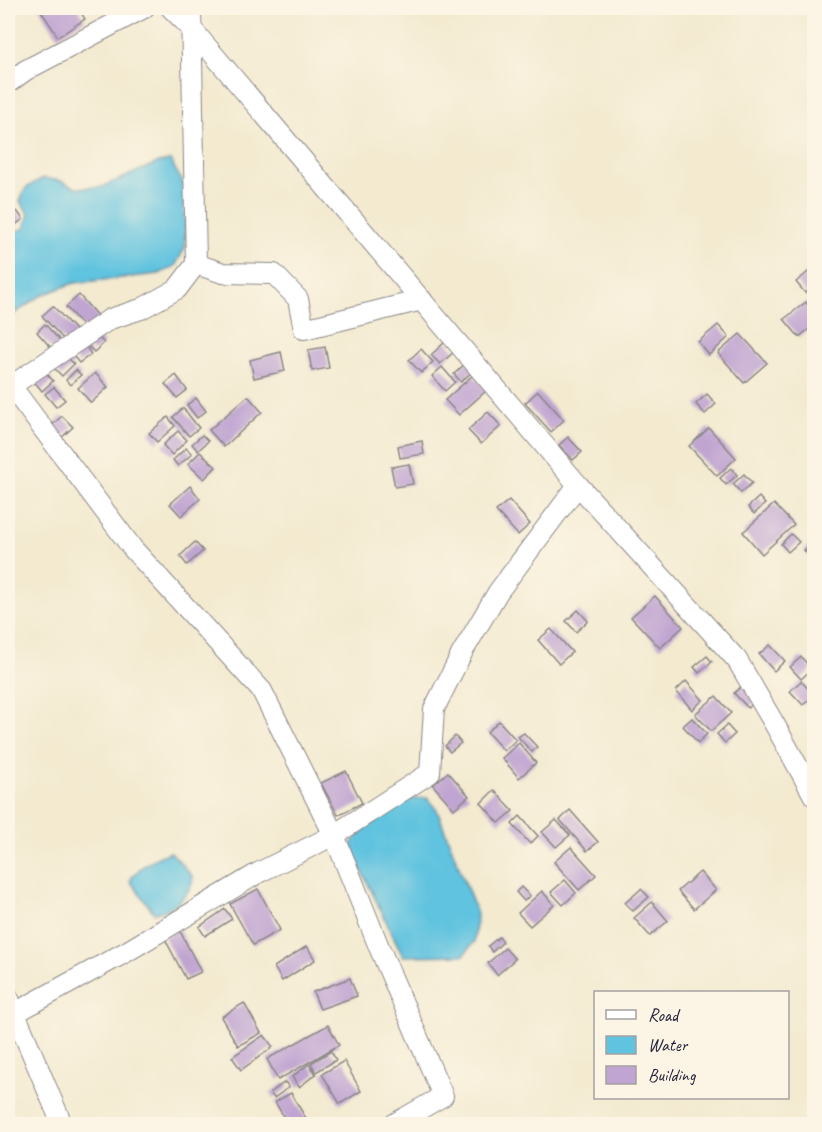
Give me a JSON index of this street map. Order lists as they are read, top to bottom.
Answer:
{
  "legend": ["Road", "Water", "Building"]
}
